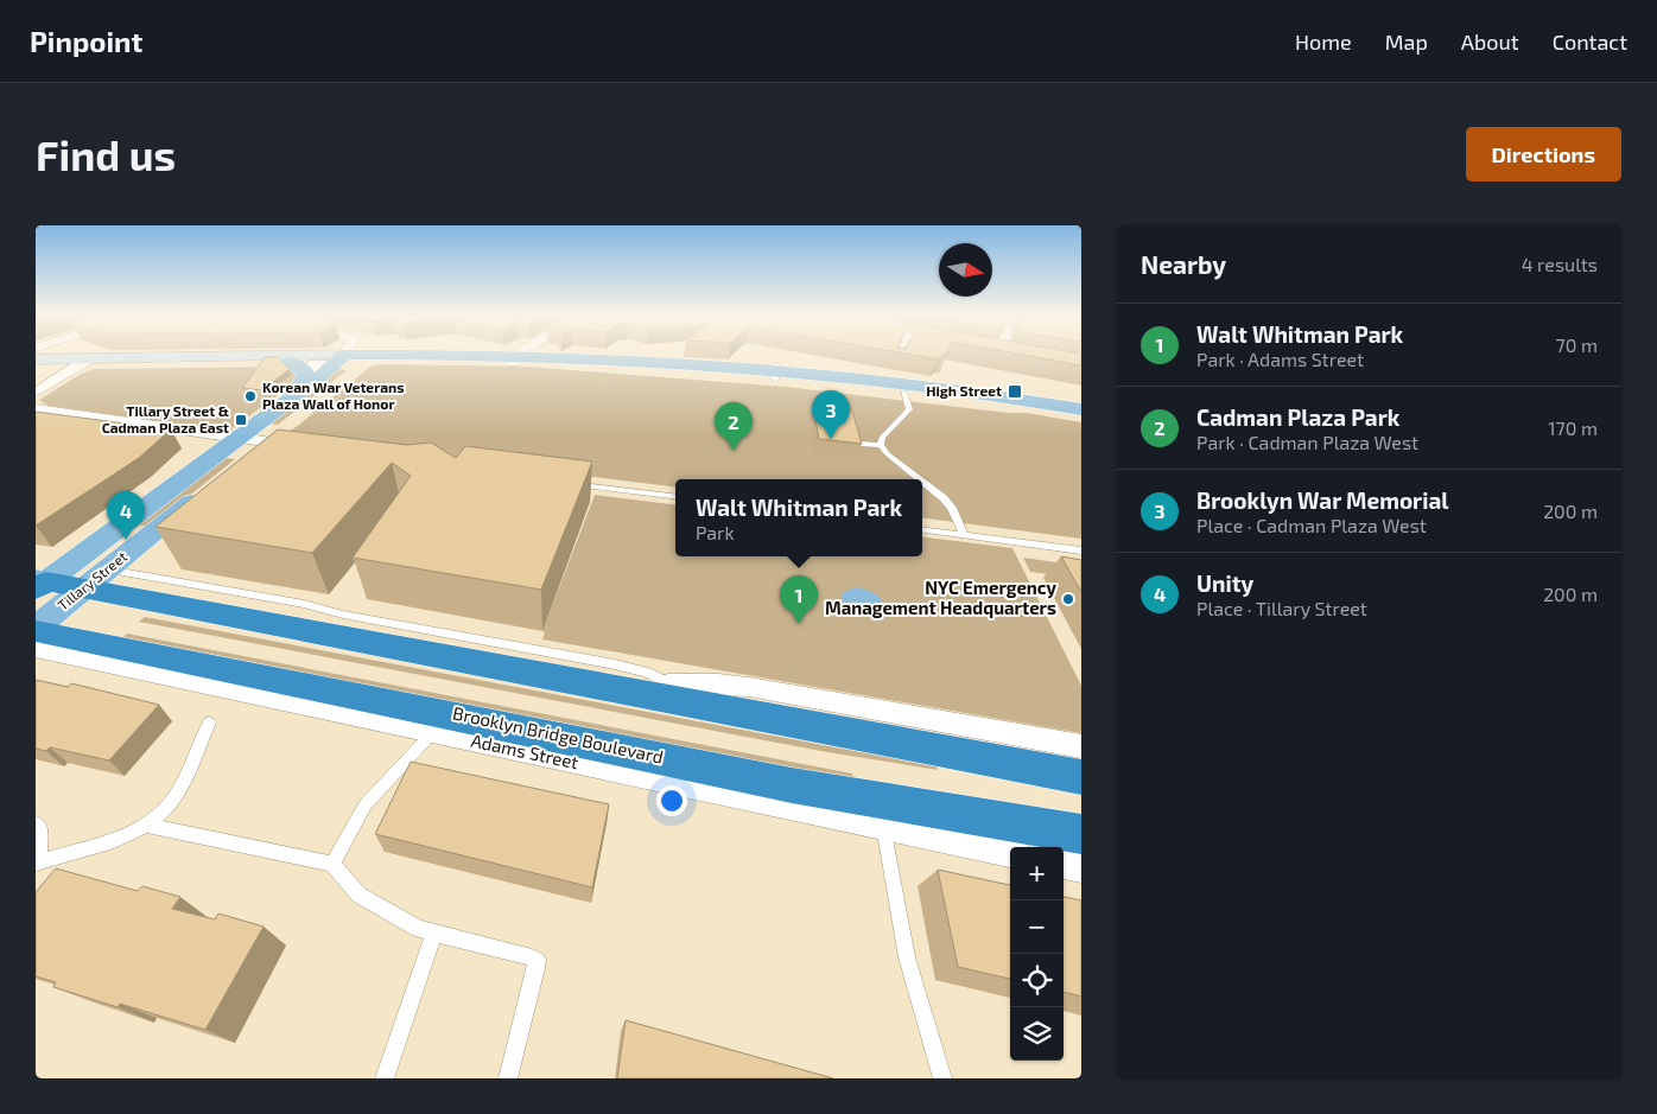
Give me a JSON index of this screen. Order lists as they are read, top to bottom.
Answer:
{
  "streets": {
    "highway": ["Brooklyn Bridge Boulevard"],
    "main road": ["Tillary Street"],
    "street": ["Adams Street"]
  },
  "crossings": [
    ["Tillary Street", "Brooklyn Bridge Boulevard"]
  ],
  "places": {
    "transit": ["High Street", "Tillary Street & Cadman Plaza East"],
    "other": ["Korean War Veterans Plaza Wall of Honor", "NYC Emergency Management Headquarters"]
  },
  "north": "right",
  "page": {
    "header": "Pinpoint",
    "nav": [
      "Home",
      "Map",
      "About",
      "Contact"
    ],
    "buttons": "Directions",
    "title": "Find us",
    "heading": ["Nearby", "4 results"],
    "list": [
      {
        "mark": "1",
        "name": "Walt Whitman Park",
        "note": "Park · Adams Street",
        "value": "70 m"
      },
      {
        "mark": "2",
        "name": "Cadman Plaza Park",
        "note": "Park · Cadman Plaza West",
        "value": "170 m"
      },
      {
        "mark": "3",
        "name": "Brooklyn War Memorial",
        "note": "Place · Cadman Plaza West",
        "value": "200 m"
      },
      {
        "mark": "4",
        "name": "Unity",
        "note": "Place · Tillary Street",
        "value": "200 m"
      }
    ],
    "pins": [
      "3",
      "2",
      "4",
      "1"
    ],
    "popup": ["Walt Whitman Park", "Park"],
    "map_buttons": ["+", "−"]
  }
}
